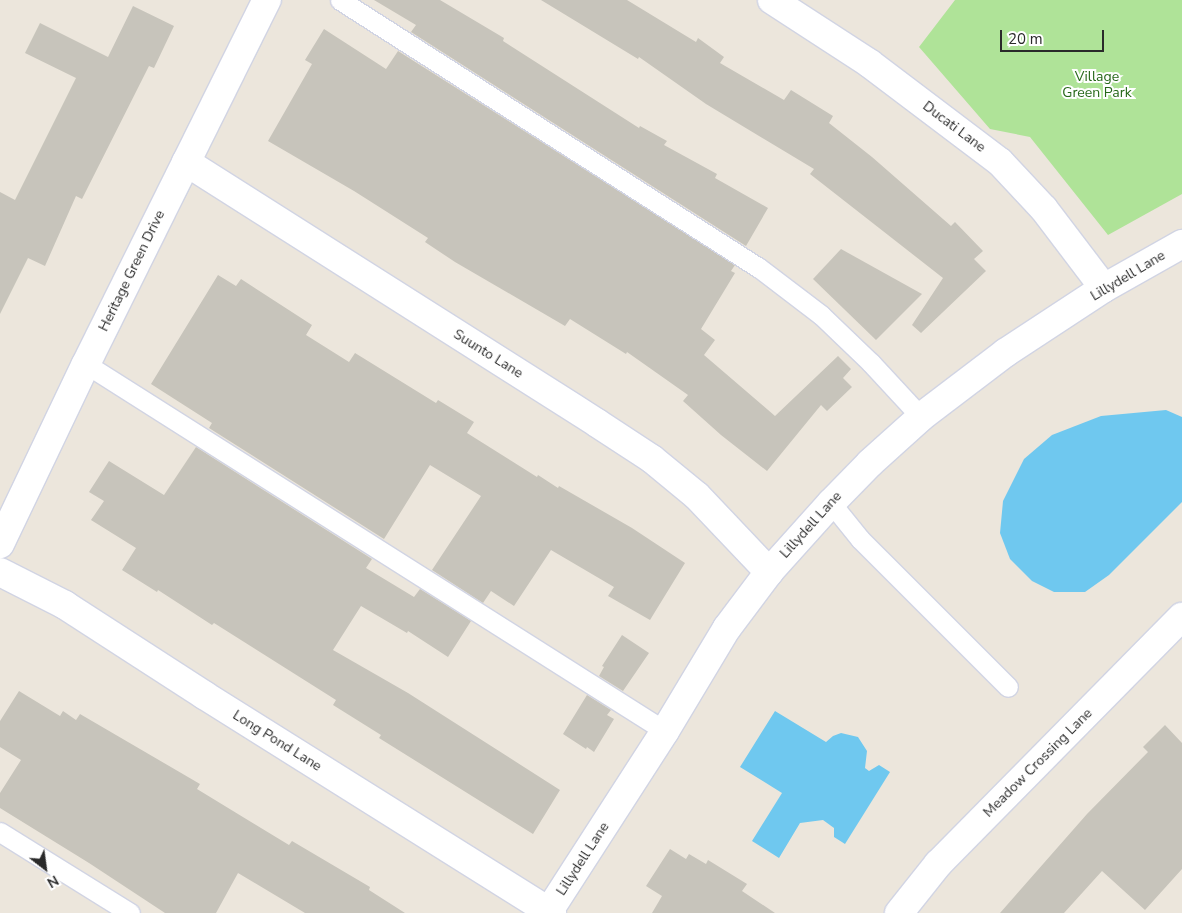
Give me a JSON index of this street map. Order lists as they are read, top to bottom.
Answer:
{
  "streets": {
    "street": [
      "Ducati Lane",
      "Heritage Green Drive",
      "Lillydell Lane",
      "Suunto Lane",
      "Long Pond Lane",
      "Meadow Crossing Lane"
    ]
  },
  "crossings": [
    ["Ducati Lane", "Lillydell Lane"],
    ["Heritage Green Drive", "Suunto Lane"],
    ["Lillydell Lane", "Suunto Lane"],
    ["Lillydell Lane", "Long Pond Lane"]
  ],
  "parks": ["Village Green Park"],
  "scale_bar": "20 m",
  "north": "bottom right"
}
